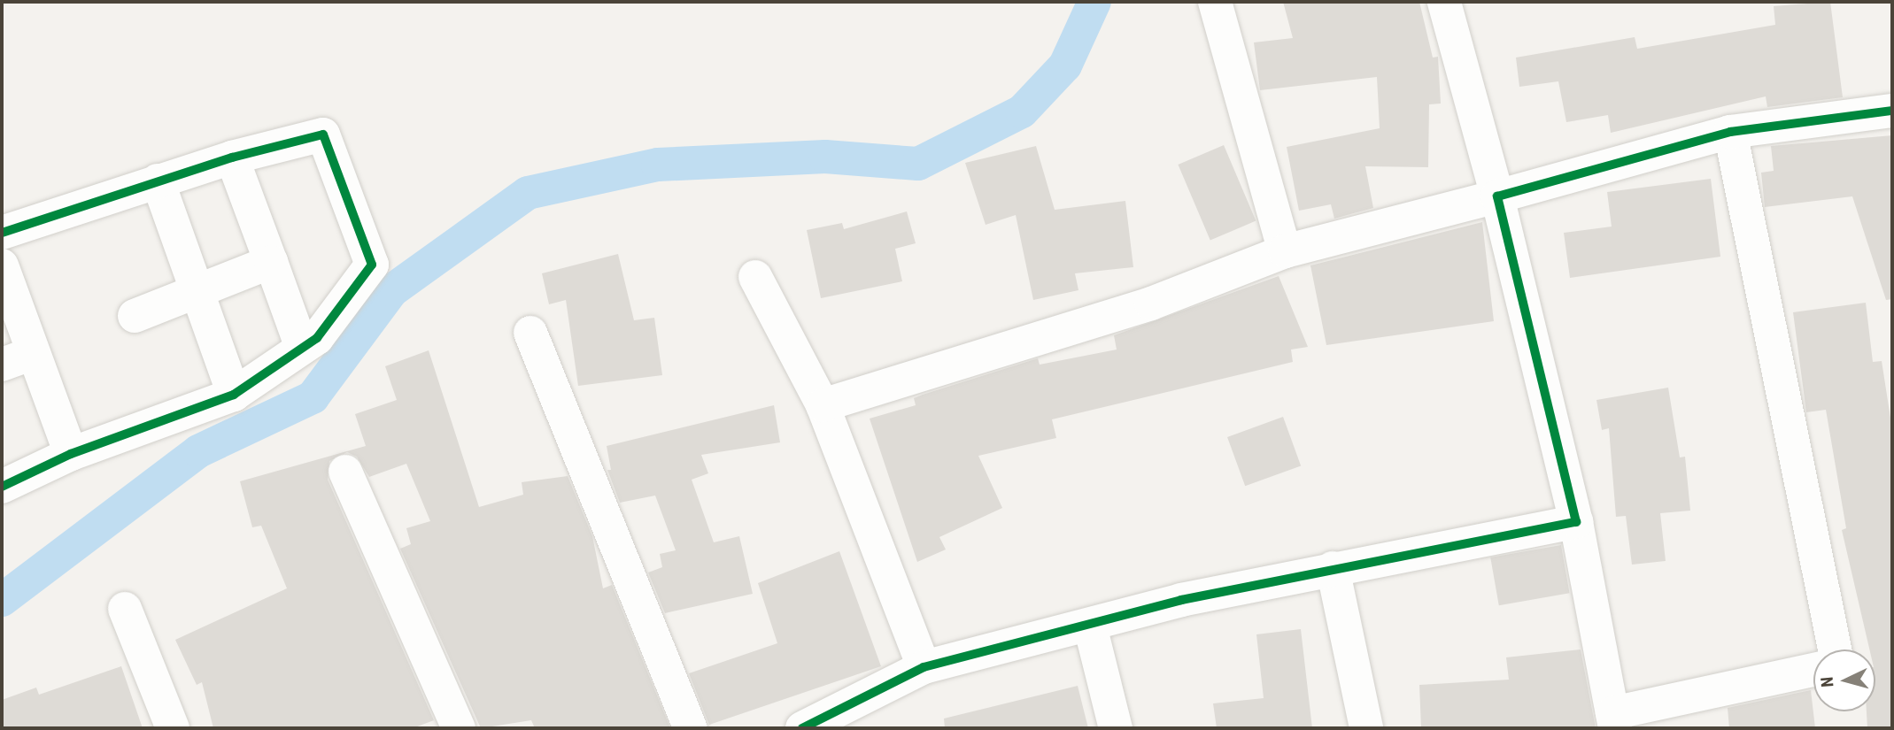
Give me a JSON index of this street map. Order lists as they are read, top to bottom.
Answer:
{
  "north": "left"
}
